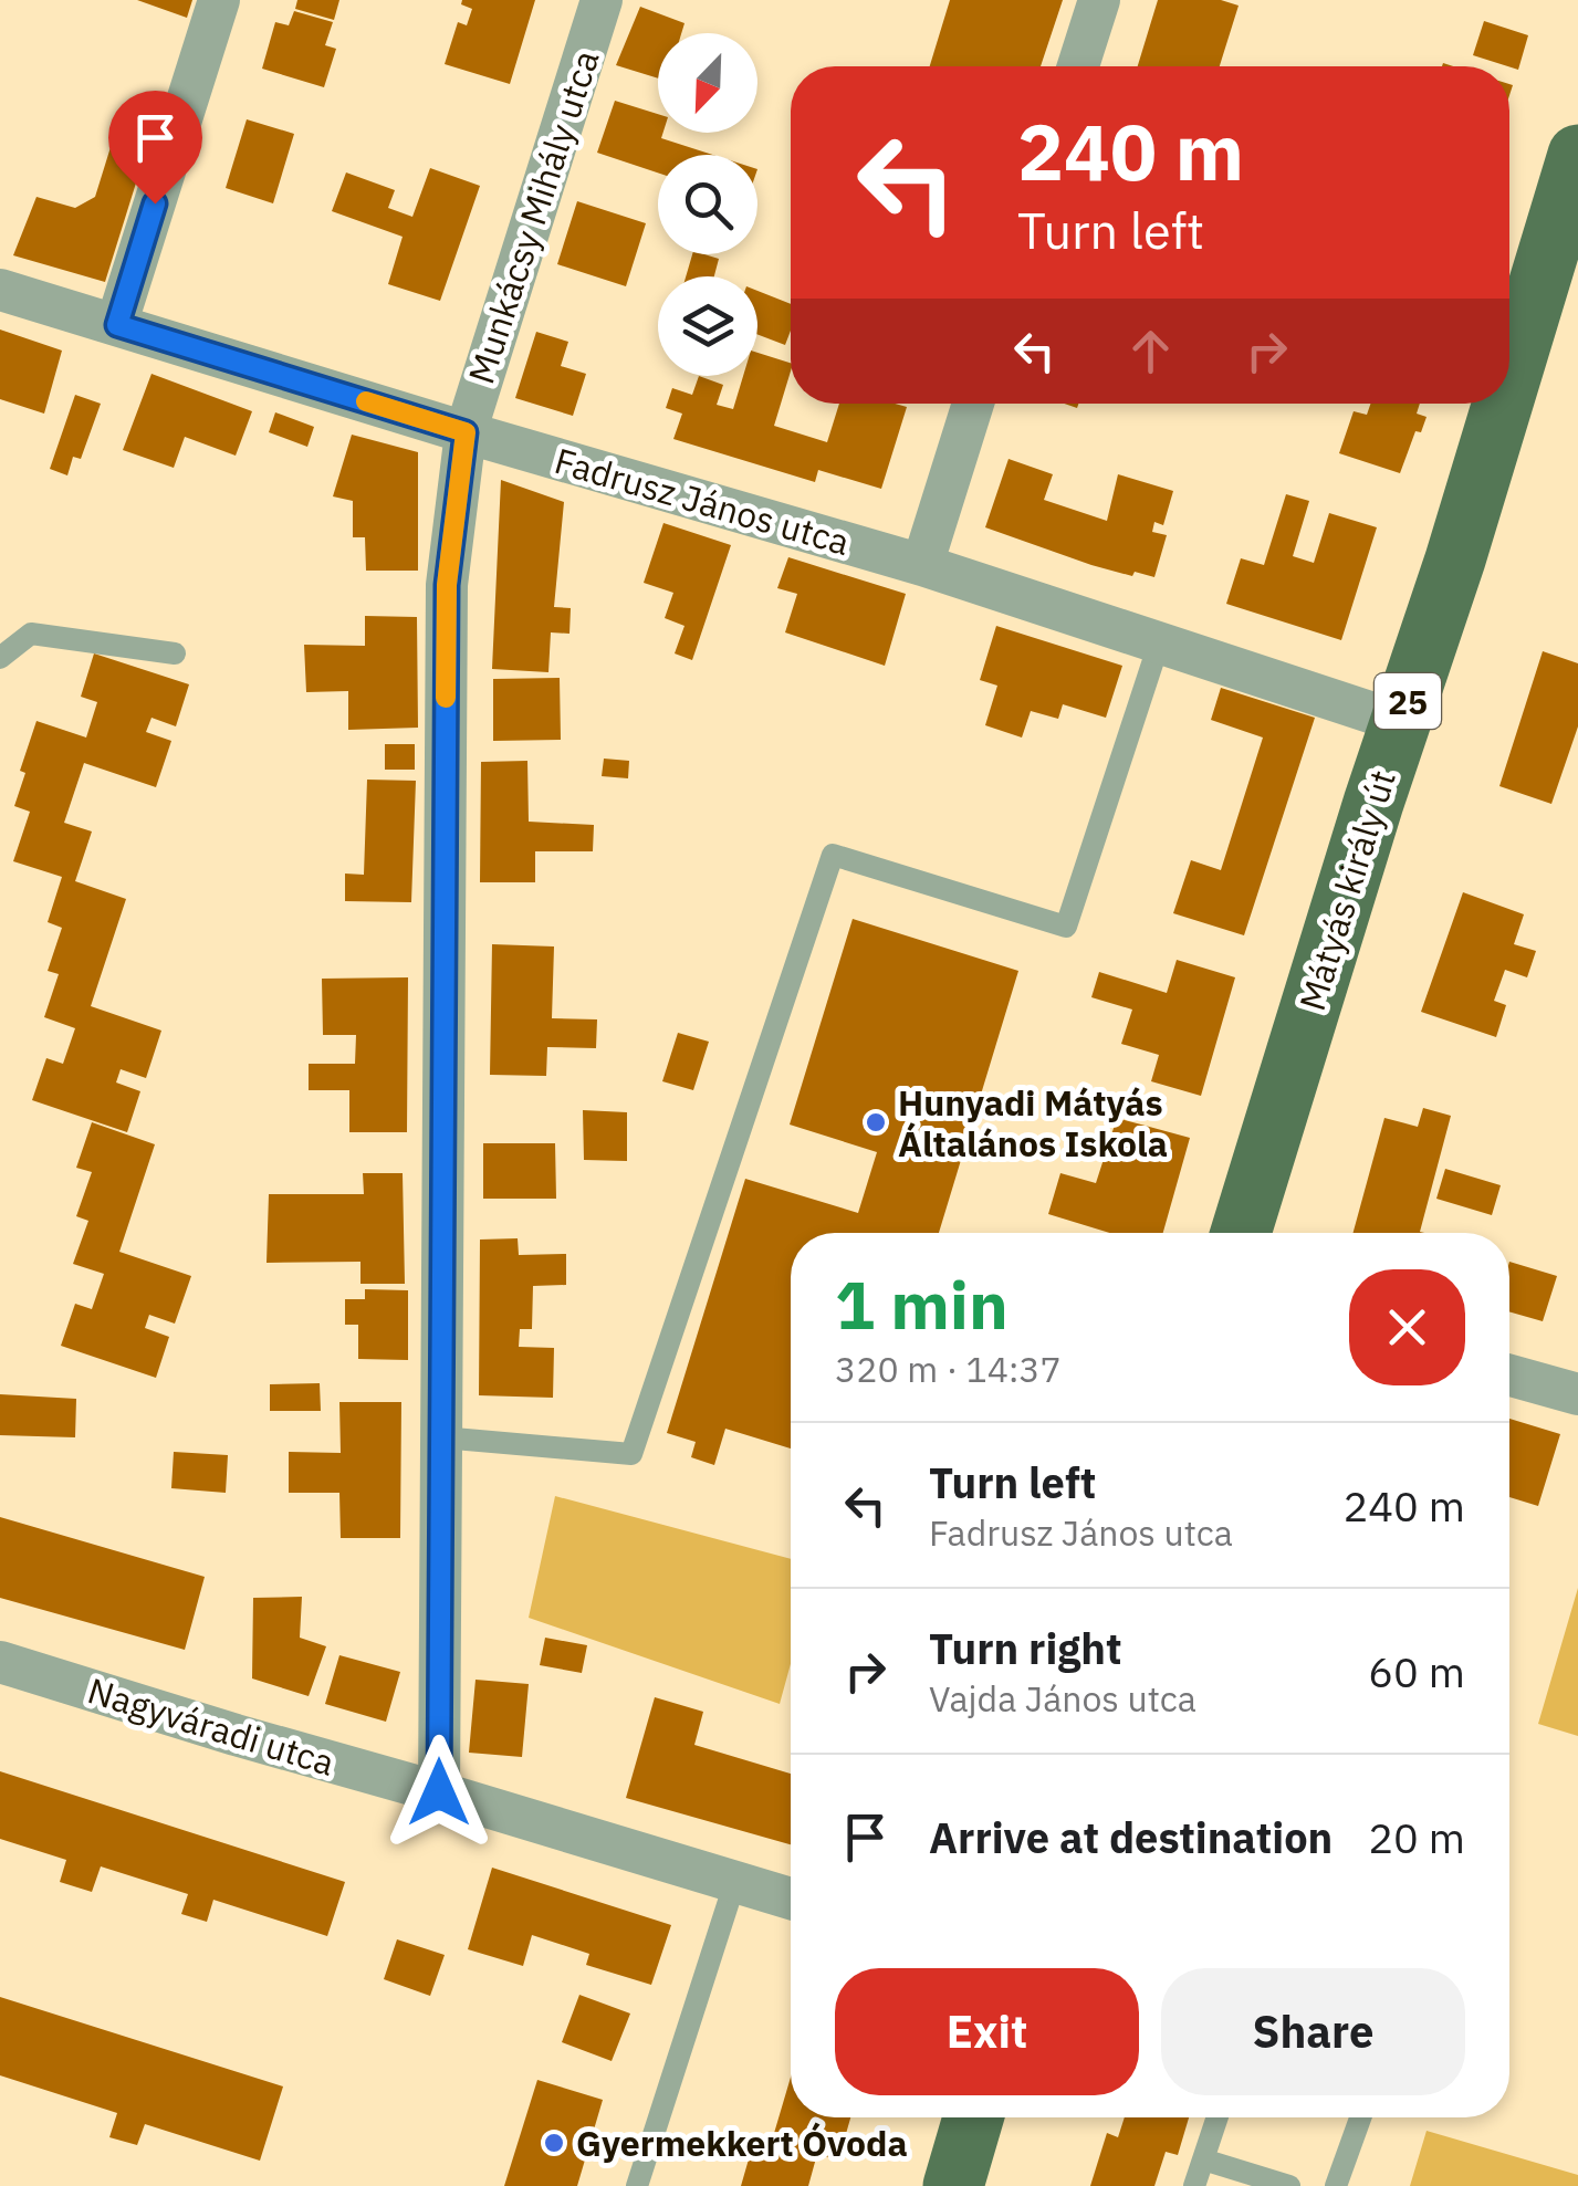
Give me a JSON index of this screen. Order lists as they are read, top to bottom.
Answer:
{
  "streets": {
    "main road": ["25", "Mátyás király út"],
    "street": ["Munkácsy Mihály utca", "Fadrusz János utca", "Nagyváradi utca"]
  },
  "crossings": [
    ["Munkácsy Mihály utca", "Fadrusz János utca"],
    ["Munkácsy Mihály utca", "Nagyváradi utca"],
    ["Fadrusz János utca", "Mátyás király út"]
  ],
  "places": ["Hunyadi Mátyás Általános Iskola", "Gyermekkert Óvoda"],
  "north": "bottom left",
  "page": {
    "turn": ["240 m", "Turn left"],
    "heading": ["1 min", "320 m · 14:37"],
    "list": [
      {
        "name": "Turn left",
        "note": "Fadrusz János utca",
        "value": "240 m"
      },
      {
        "name": "Turn right",
        "note": "Vajda János utca",
        "value": "60 m"
      },
      {
        "name": "Arrive at destination",
        "value": "20 m"
      }
    ],
    "buttons": ["Exit", "Share"]
  }
}
